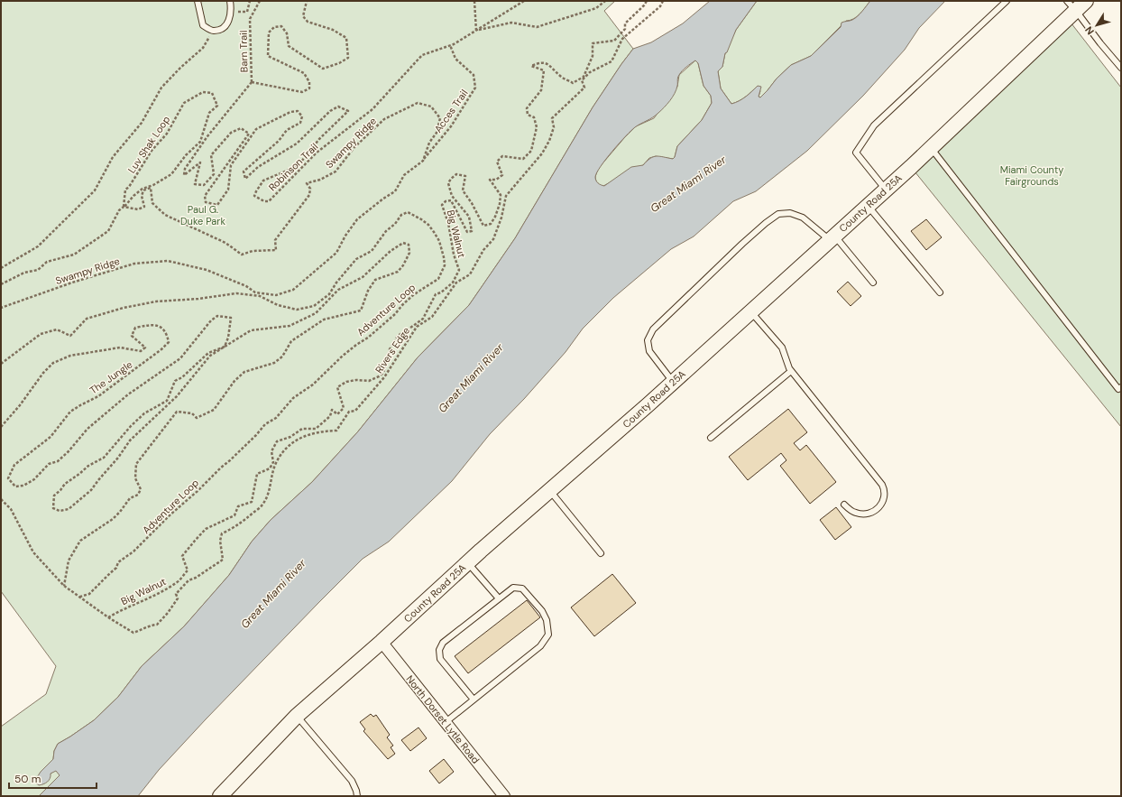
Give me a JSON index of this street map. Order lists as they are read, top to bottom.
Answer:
{
  "streets": {
    "main road": ["County Road 25A"],
    "street": ["North Dorset Lytle Road"],
    "path": [
      "Barn Trail",
      "Acces Trail",
      "Swampy Ridge",
      "Luv Shak Loop",
      "Robinson Trail",
      "Big Walnut",
      "Adventure Loop",
      "Rivers Edge",
      "The Jungle"
    ]
  },
  "crossings": [
    ["Barn Trail", "Robinson Trail"],
    ["Acces Trail", "Swampy Ridge"],
    ["Acces Trail", "Robinson Trail"],
    ["Swampy Ridge", "Luv Shak Loop"],
    ["County Road 25A", "North Dorset Lytle Road"],
    ["Big Walnut", "Rivers Edge"]
  ],
  "water": ["Great Miami River"],
  "parks": ["Miami County Fairgrounds", "Paul G. Duke Park"],
  "scale_bar": "50 m",
  "north": "bottom left"
}
